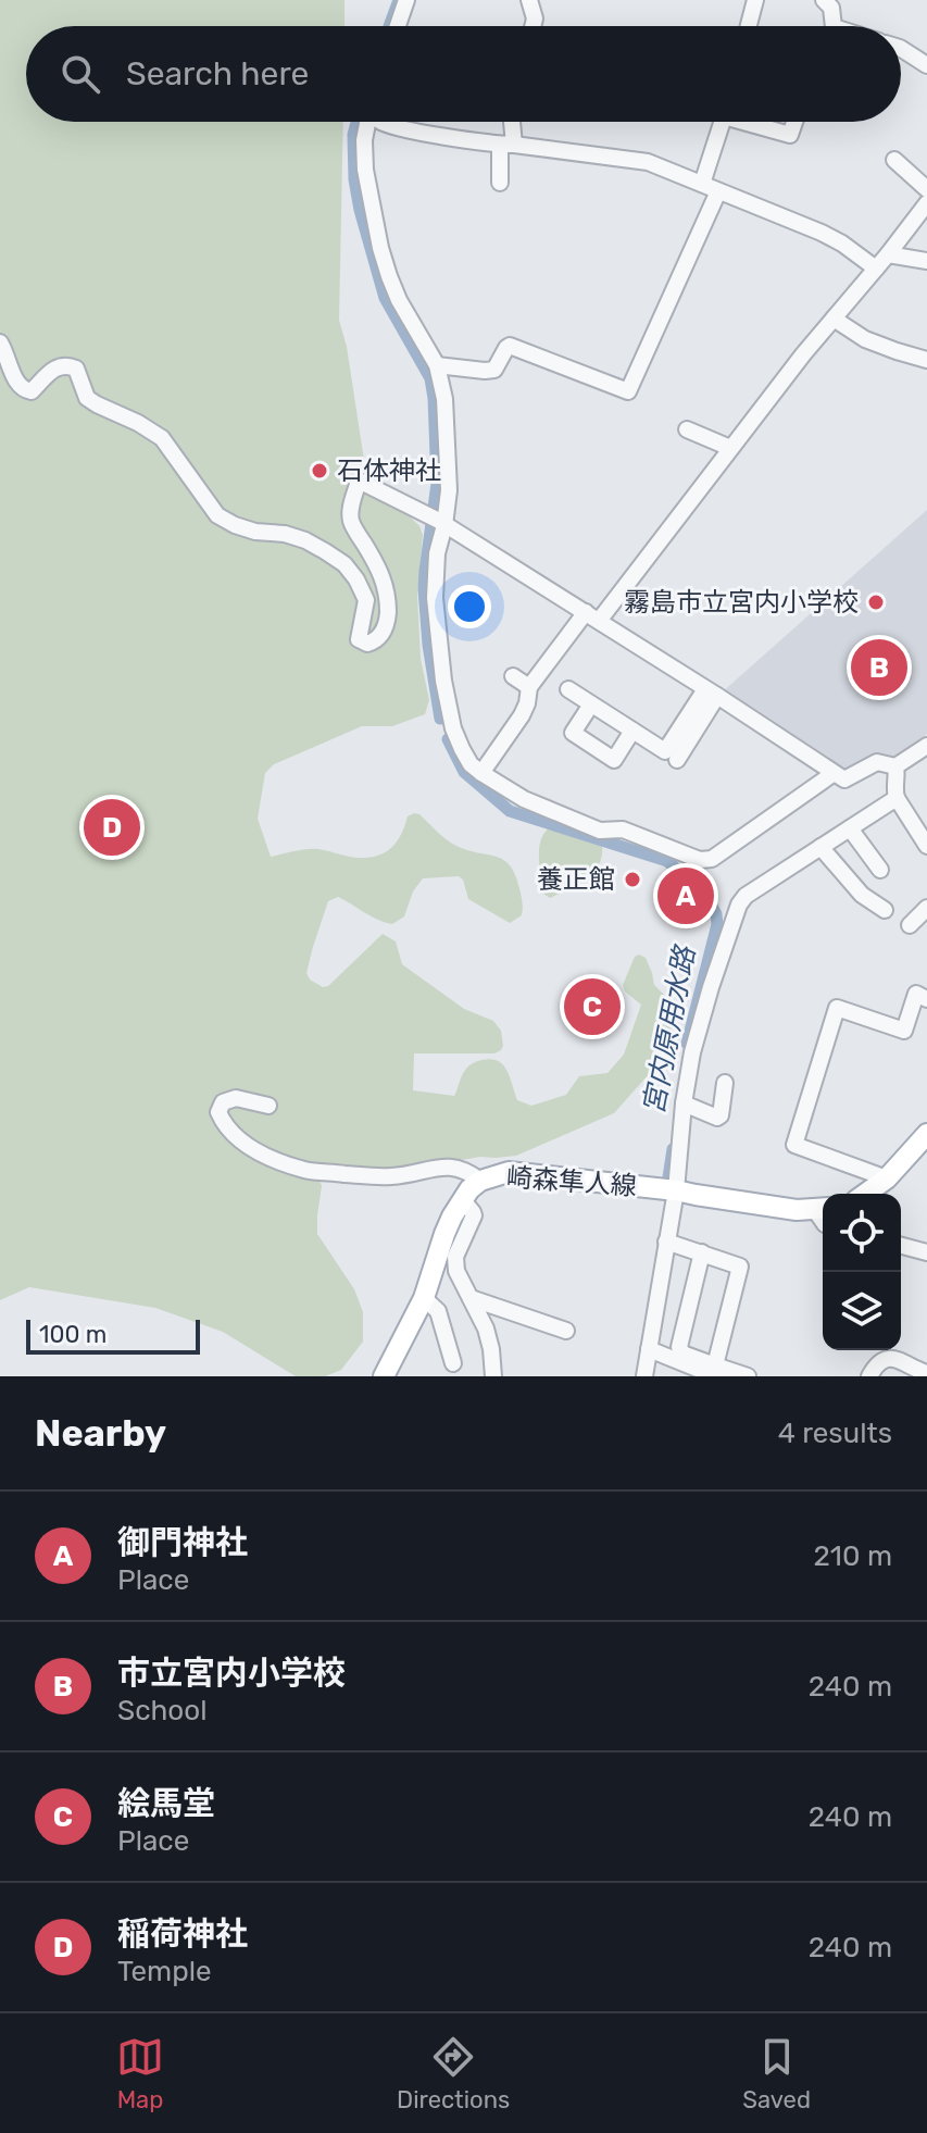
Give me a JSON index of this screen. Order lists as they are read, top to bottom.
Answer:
{
  "streets": {
    "main road": ["崎森隼人線"]
  },
  "water": ["宮内原用水路"],
  "places": ["石体神社", "霧島市立宮内小学校", "養正館"],
  "scale_bar": "100 m",
  "page": {
    "search": "Search here",
    "pins": [
      "B",
      "D",
      "A",
      "C"
    ],
    "scale": "100 m",
    "heading": ["Nearby", "4 results"],
    "list": [
      {
        "mark": "A",
        "name": "御門神社",
        "note": "Place",
        "value": "210 m"
      },
      {
        "mark": "B",
        "name": "市立宮内小学校",
        "note": "School",
        "value": "240 m"
      },
      {
        "mark": "C",
        "name": "絵馬堂",
        "note": "Place",
        "value": "240 m"
      },
      {
        "mark": "D",
        "name": "稲荷神社",
        "note": "Temple",
        "value": "240 m"
      }
    ],
    "nav": ["Map", "Directions", "Saved"]
  }
}
